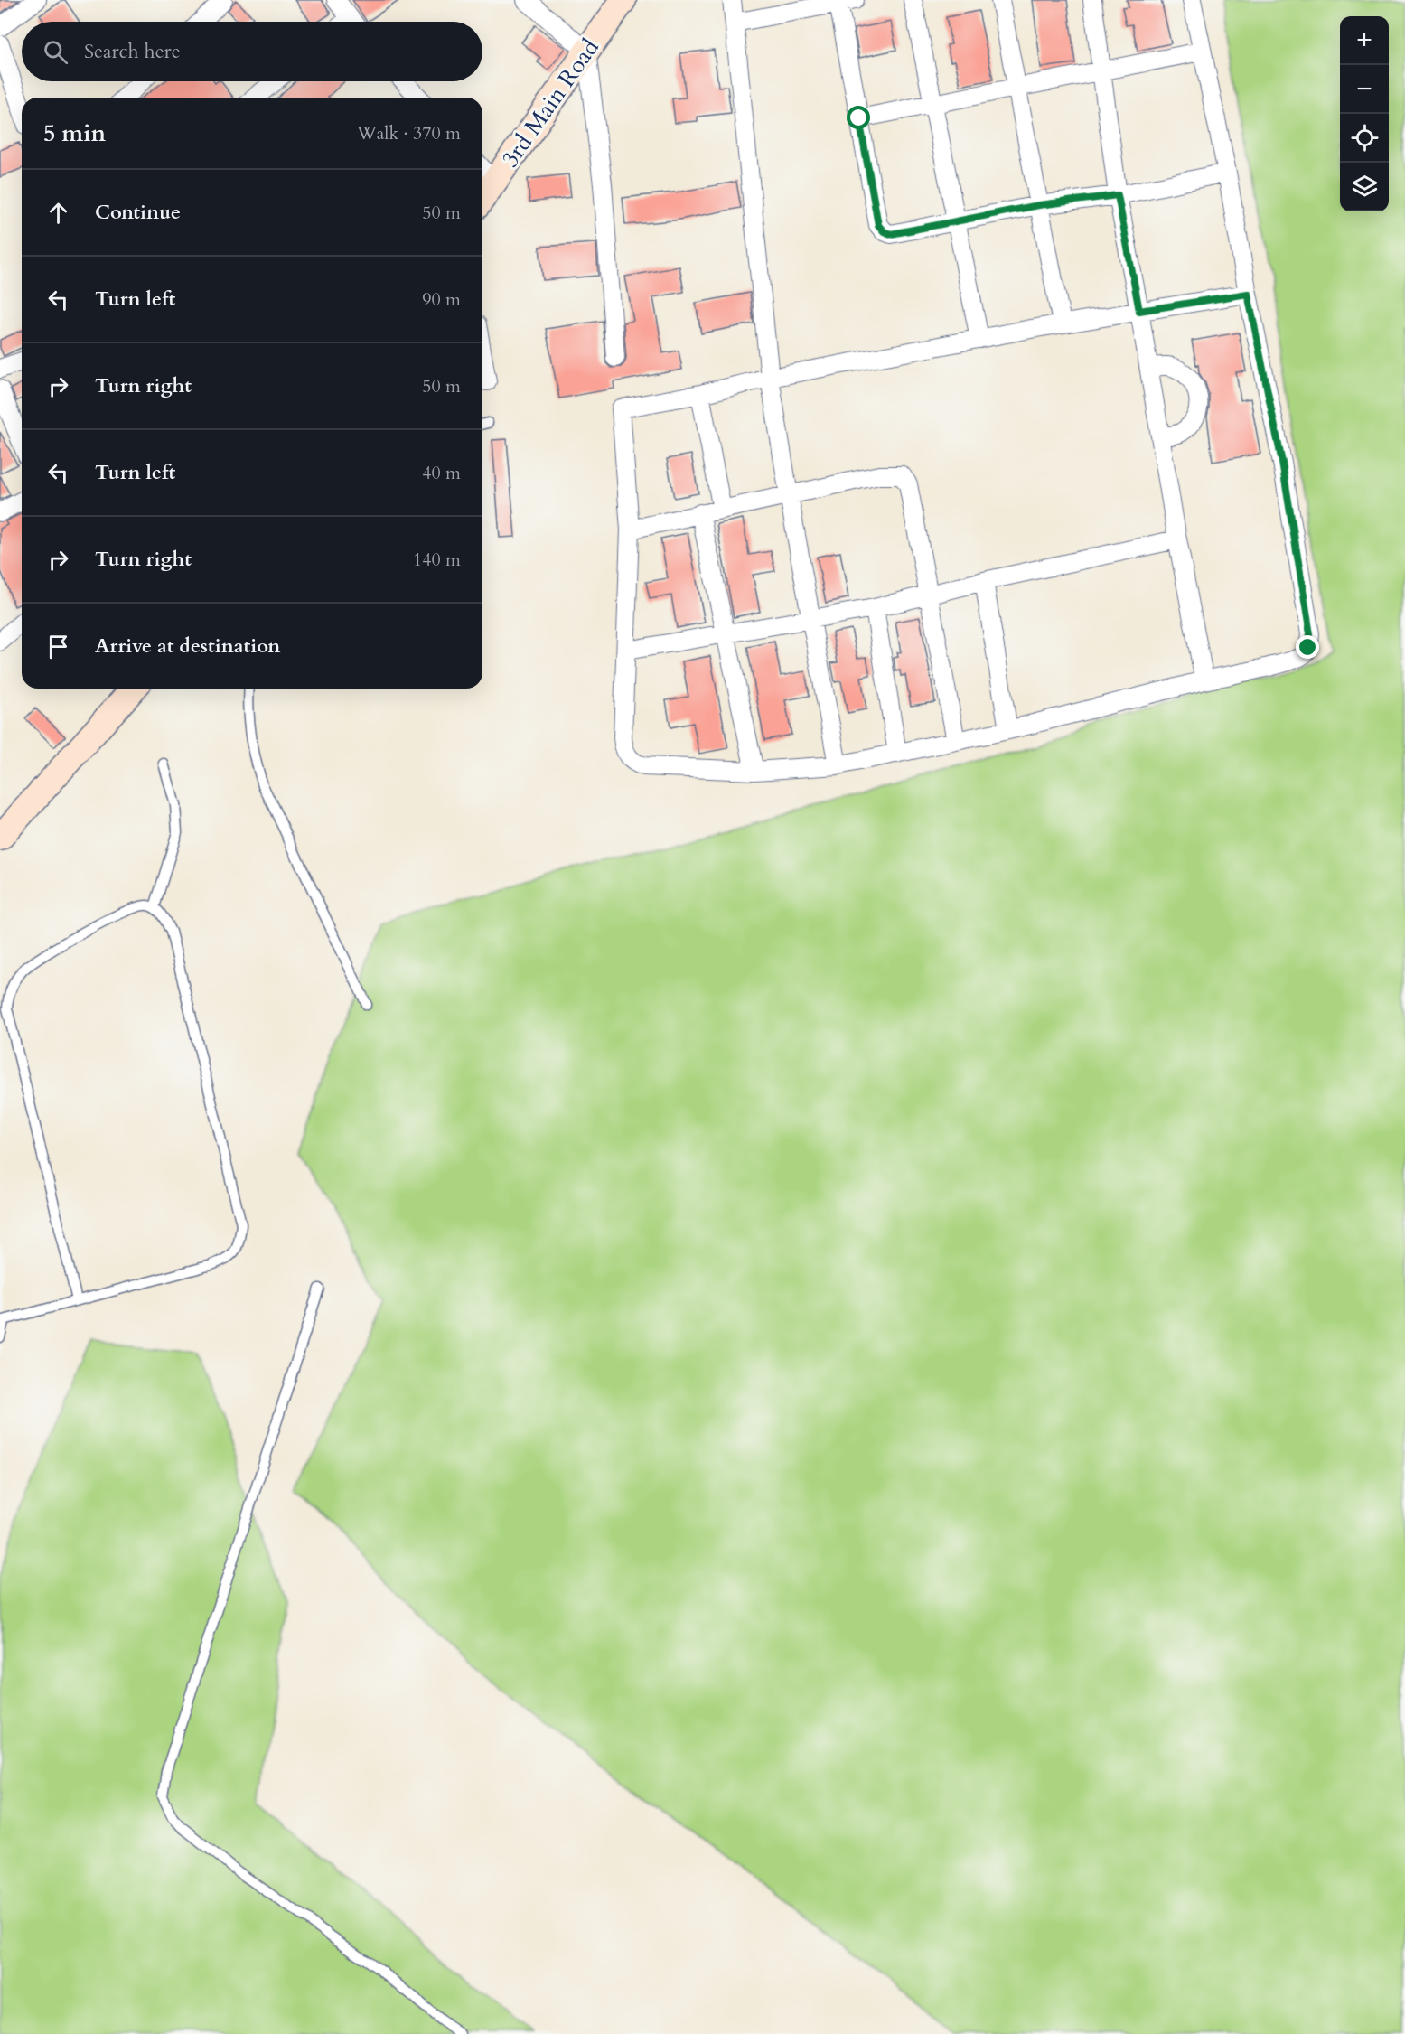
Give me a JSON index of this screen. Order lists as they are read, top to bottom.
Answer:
{
  "streets": {
    "street": ["3rd Main Road"]
  },
  "page": {
    "map_buttons": ["+", "−"],
    "search": "Search here",
    "heading": ["5 min", "Walk · 370 m"],
    "list": [
      ["Continue", "50 m"],
      ["Turn left", "90 m"],
      ["Turn right", "50 m"],
      ["Turn left", "40 m"],
      ["Turn right", "140 m"],
      "Arrive at destination"
    ]
  }
}
